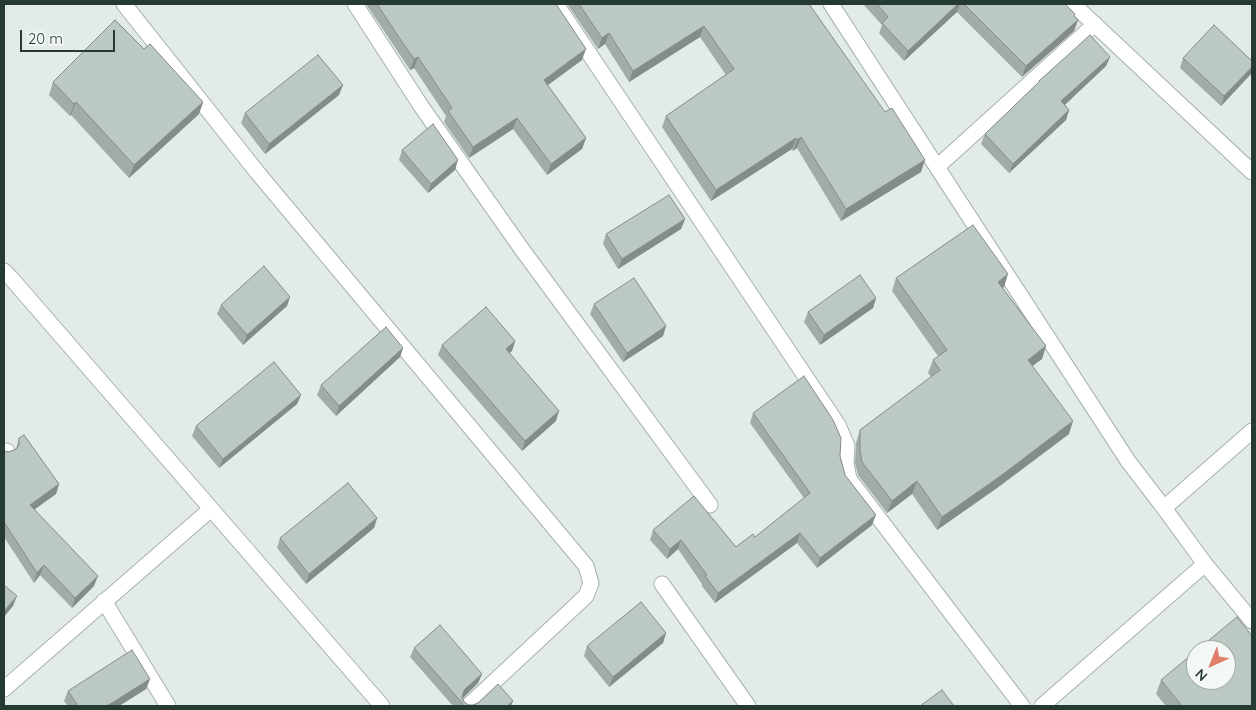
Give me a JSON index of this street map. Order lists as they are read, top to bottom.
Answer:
{
  "scale_bar": "20 m",
  "north": "bottom left"
}
